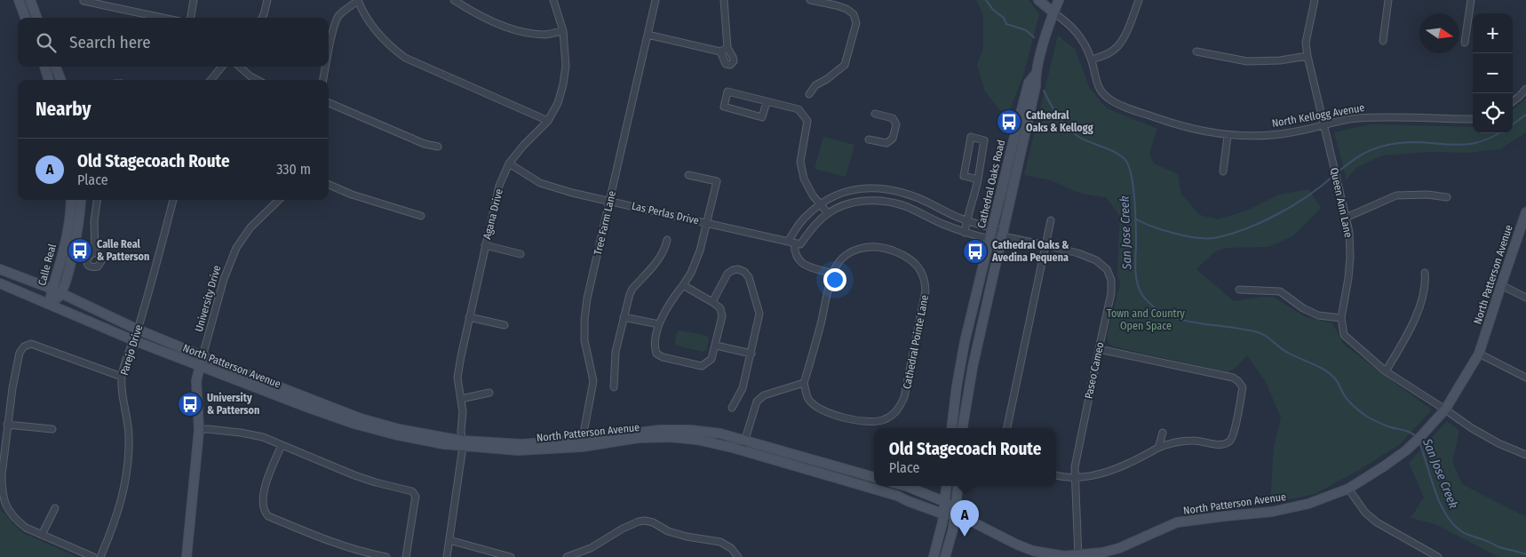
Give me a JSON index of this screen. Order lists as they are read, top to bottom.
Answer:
{
  "streets": {
    "main road": [
      "North Kellogg Avenue",
      "Cathedral Oaks Road",
      "Calle Real",
      "North Patterson Avenue",
      "University Drive"
    ],
    "street": [
      "Queen Ann Lane",
      "Las Perlas Drive",
      "Agana Drive",
      "Tree Farm Lane",
      "Cathedral Pointe Lane",
      "Parejo Drive",
      "Paseo Cameo"
    ]
  },
  "crossings": [
    ["North Kellogg Avenue", "Cathedral Oaks Road"],
    ["North Kellogg Avenue", "Queen Ann Lane"],
    ["Cathedral Oaks Road", "Paseo Cameo"],
    ["Queen Ann Lane", "North Patterson Avenue"],
    ["Las Perlas Drive", "Agana Drive"],
    ["Las Perlas Drive", "Tree Farm Lane"],
    ["Agana Drive", "North Patterson Avenue"],
    ["Tree Farm Lane", "North Patterson Avenue"],
    ["Calle Real", "North Patterson Avenue"],
    ["North Patterson Avenue", "University Drive"],
    ["North Patterson Avenue", "Parejo Drive"],
    ["North Patterson Avenue", "Paseo Cameo"]
  ],
  "water": ["San Jose Creek"],
  "parks": ["Town and Country Open Space"],
  "places": {
    "bus stop": [
      "Cathedral Oaks & Kellogg",
      "Calle Real & Patterson",
      "Cathedral Oaks & Avedina Pequena",
      "University & Patterson"
    ]
  },
  "north": "right",
  "page": {
    "map_buttons": ["+", "−"],
    "search": "Search here",
    "heading": "Nearby",
    "list": [
      {
        "mark": "A",
        "name": "Old Stagecoach Route",
        "note": "Place",
        "value": "330 m"
      }
    ],
    "popup": ["Old Stagecoach Route", "Place"],
    "pins": "A"
  }
}
